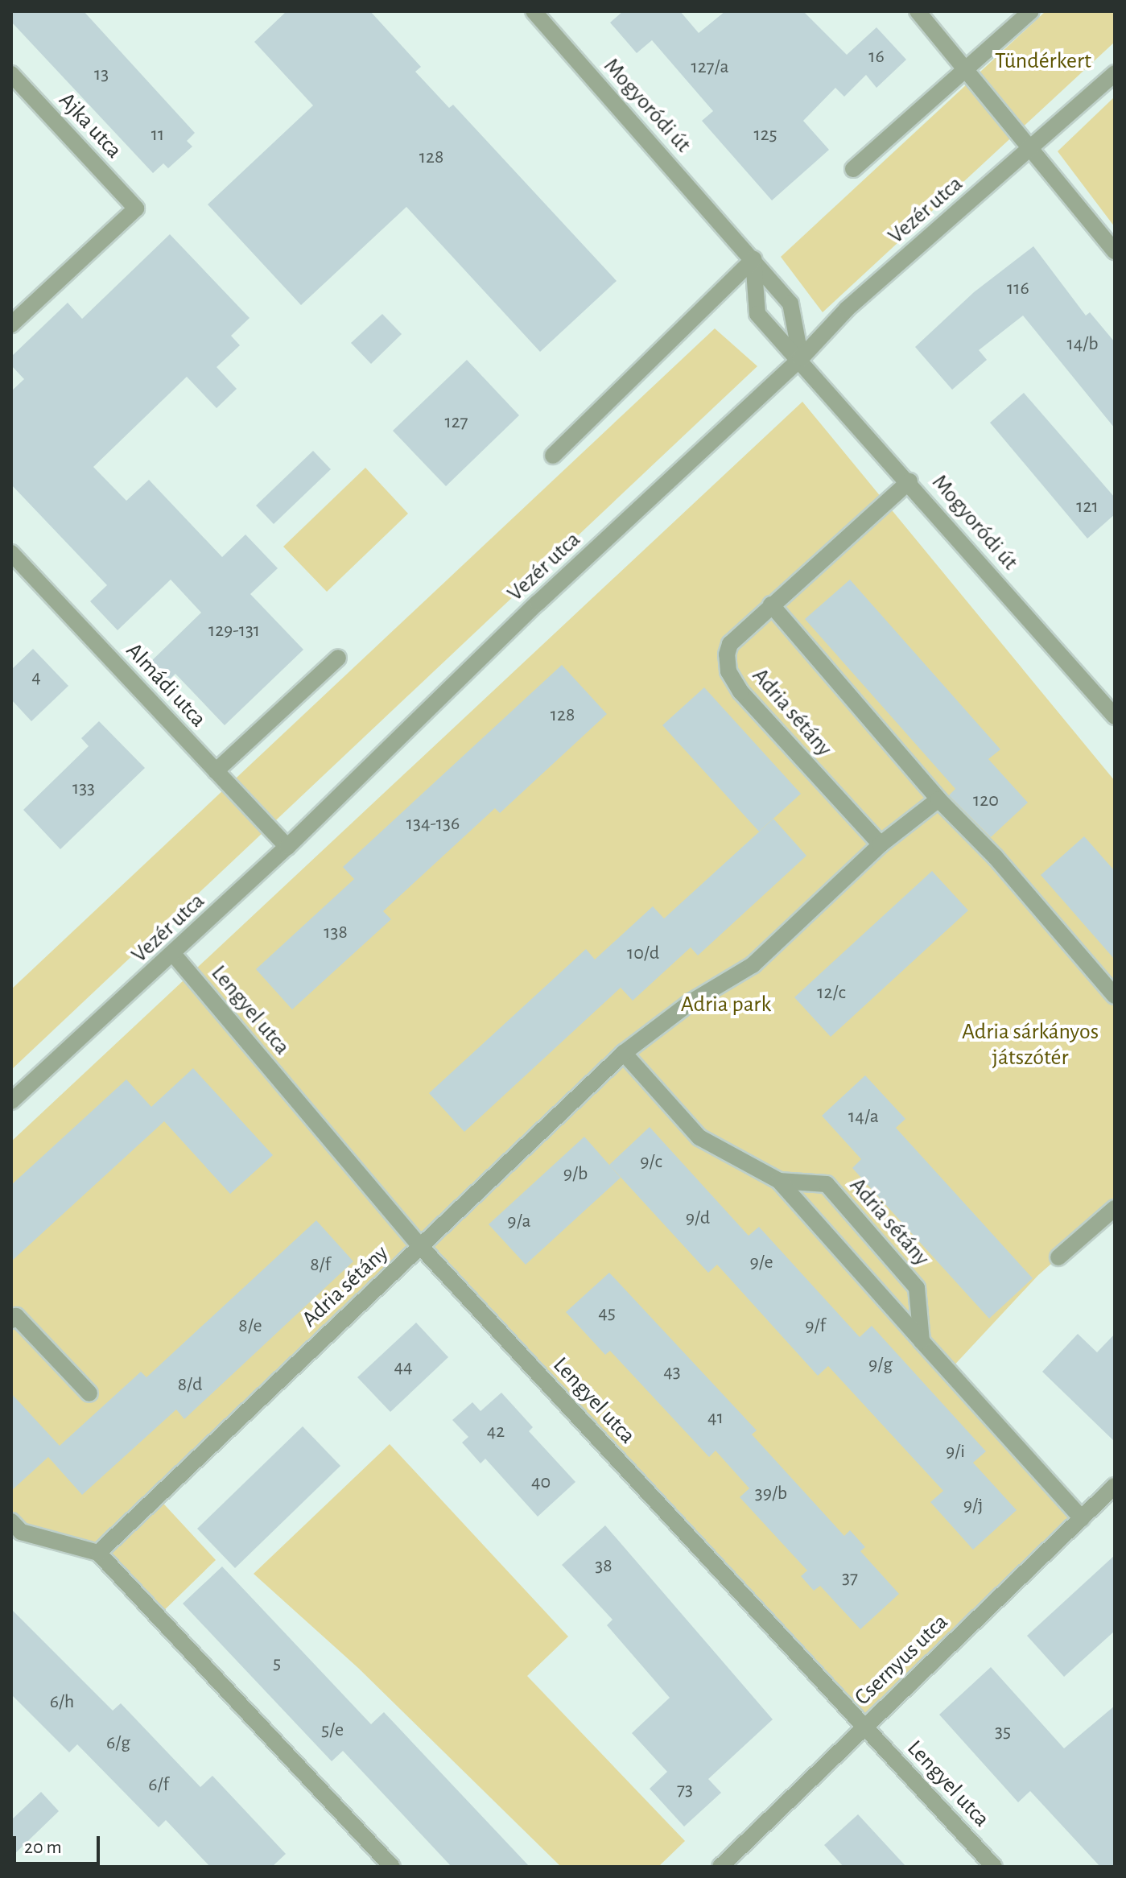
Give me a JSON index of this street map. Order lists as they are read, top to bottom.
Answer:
{
  "streets": {
    "street": [
      "Mogyoródi út",
      "Ajka utca",
      "Vezér utca",
      "Almádi utca",
      "Adria sétány",
      "Lengyel utca",
      "Csernyus utca"
    ]
  },
  "crossings": [
    ["Mogyoródi út", "Vezér utca"],
    ["Mogyoródi út", "Adria sétány"],
    ["Vezér utca", "Almádi utca"],
    ["Vezér utca", "Lengyel utca"],
    ["Adria sétány", "Lengyel utca"],
    ["Lengyel utca", "Csernyus utca"]
  ],
  "parks": ["Tündérkert", "Adria park", "Adria sárkányos játszótér"],
  "house_numbers": [
    "16",
    "127/a",
    "13",
    "11",
    "125",
    "128",
    "116",
    "14/b",
    "127",
    "121",
    "129-131",
    "4",
    "128",
    "133",
    "120",
    "134-136",
    "138",
    "10/d",
    "12/c",
    "14/a",
    "9/c",
    "9/b",
    "9/d",
    "9/a",
    "9/e",
    "8/f",
    "45",
    "8/e",
    "9/f",
    "9/g",
    "44",
    "43",
    "8/d",
    "41",
    "42",
    "9/i",
    "40",
    "39/b",
    "9/j",
    "38",
    "37",
    "5",
    "6/h",
    "5/e",
    "35",
    "6/g",
    "6/f",
    "73"
  ],
  "scale_bar": "20 m"
}
